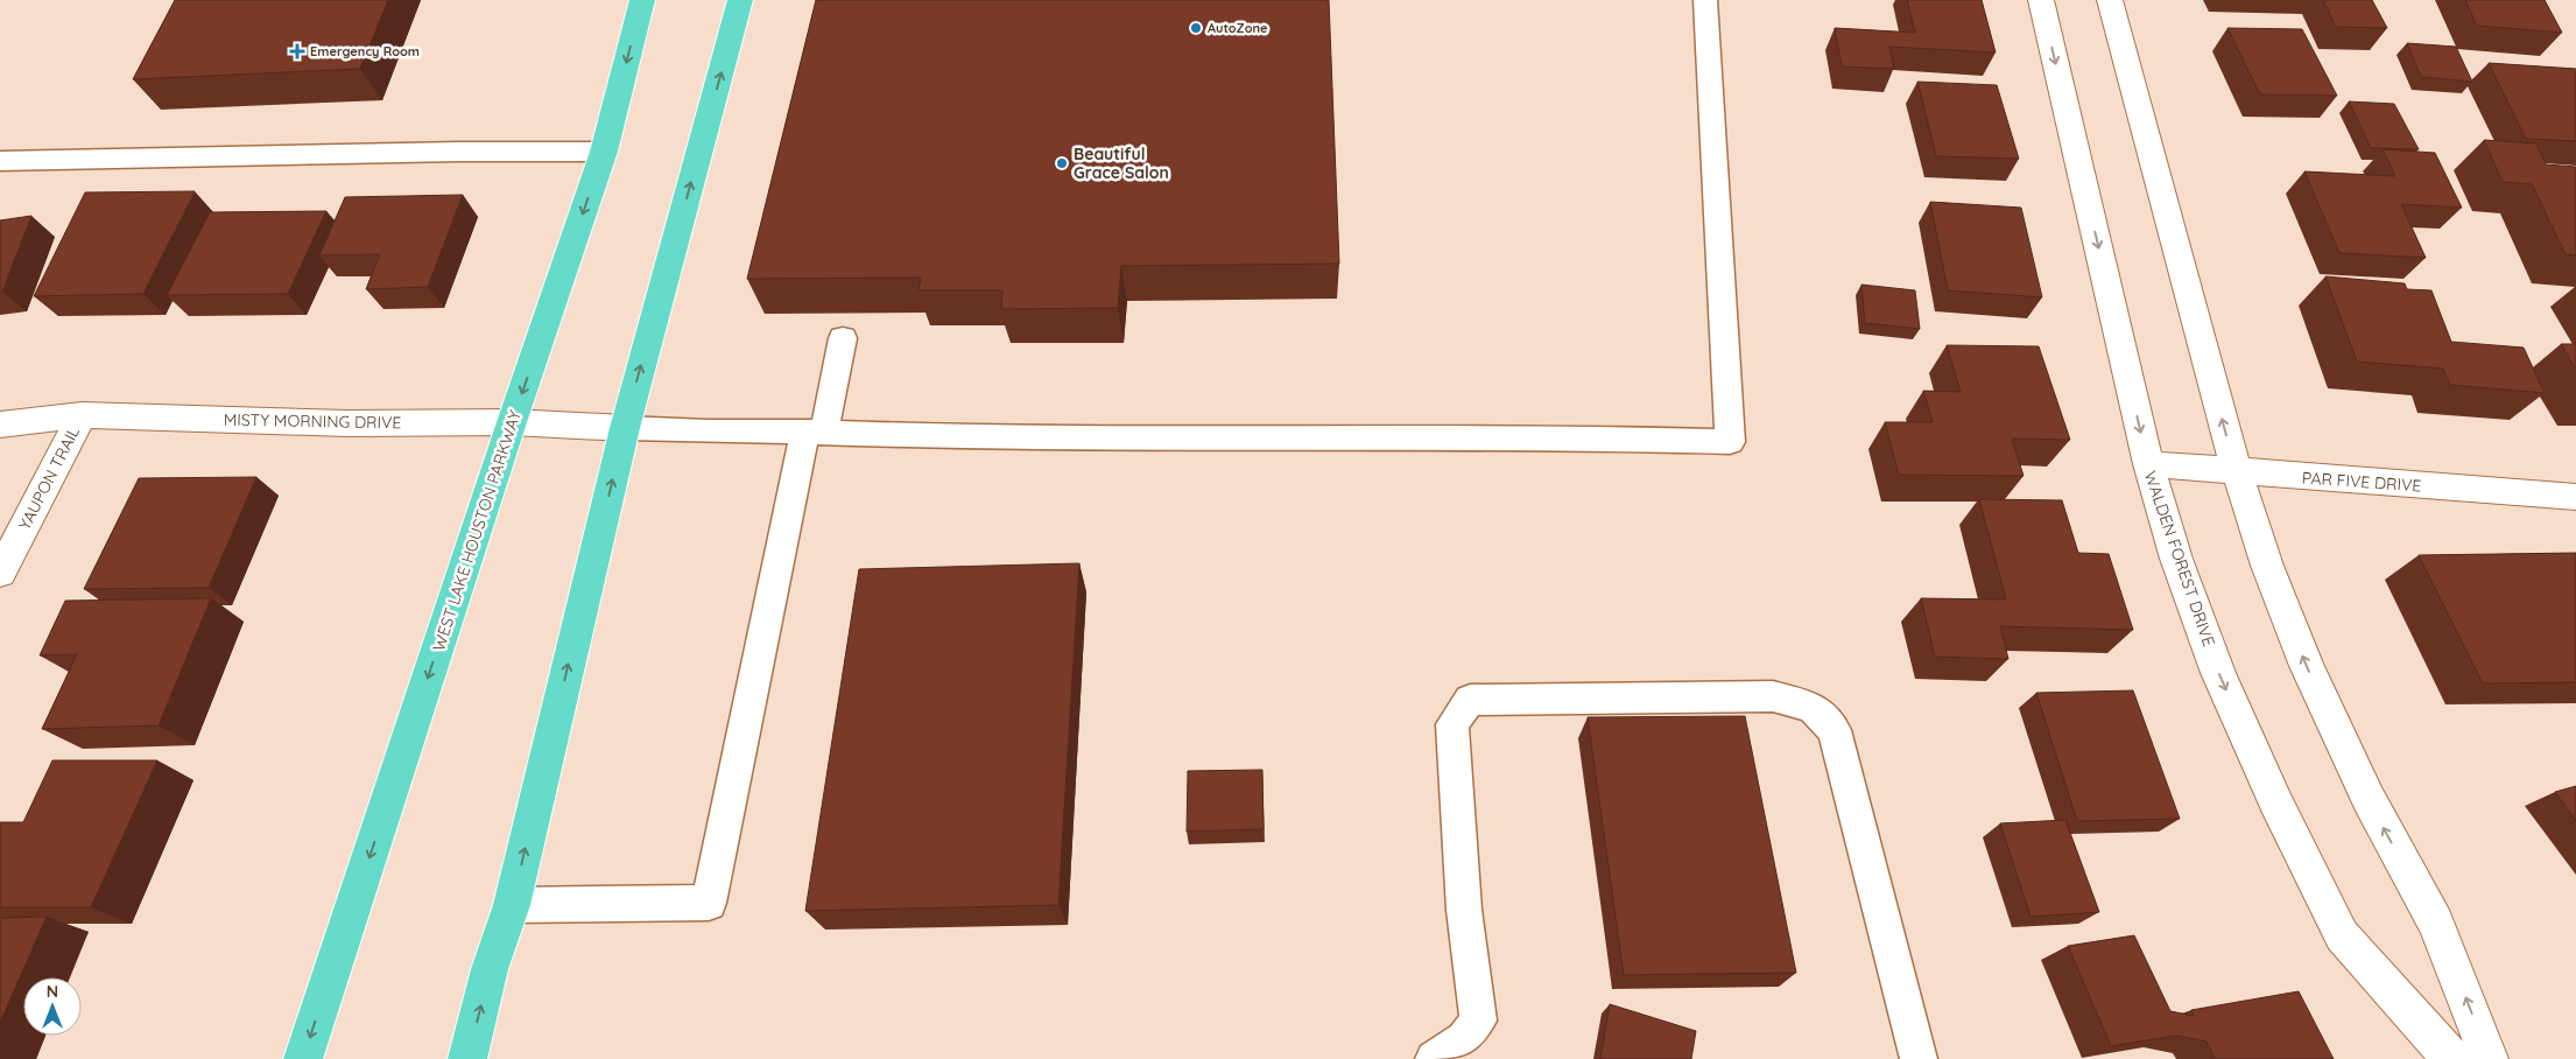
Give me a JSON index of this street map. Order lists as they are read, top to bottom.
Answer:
{
  "streets": {
    "main road": ["WEST LAKE HOUSTON PARKWAY"],
    "street": [
      "MISTY MORNING DRIVE",
      "YAUPON TRAIL",
      "PAR FIVE DRIVE",
      "WALDEN FOREST DRIVE"
    ]
  },
  "crossings": [
    ["MISTY MORNING DRIVE", "YAUPON TRAIL"],
    ["MISTY MORNING DRIVE", "WEST LAKE HOUSTON PARKWAY"],
    ["PAR FIVE DRIVE", "WALDEN FOREST DRIVE"]
  ],
  "places": {
    "other": ["AutoZone", "Beautiful Grace Salon"],
    "health": ["Emergency Room"]
  },
  "north": "top"
}
